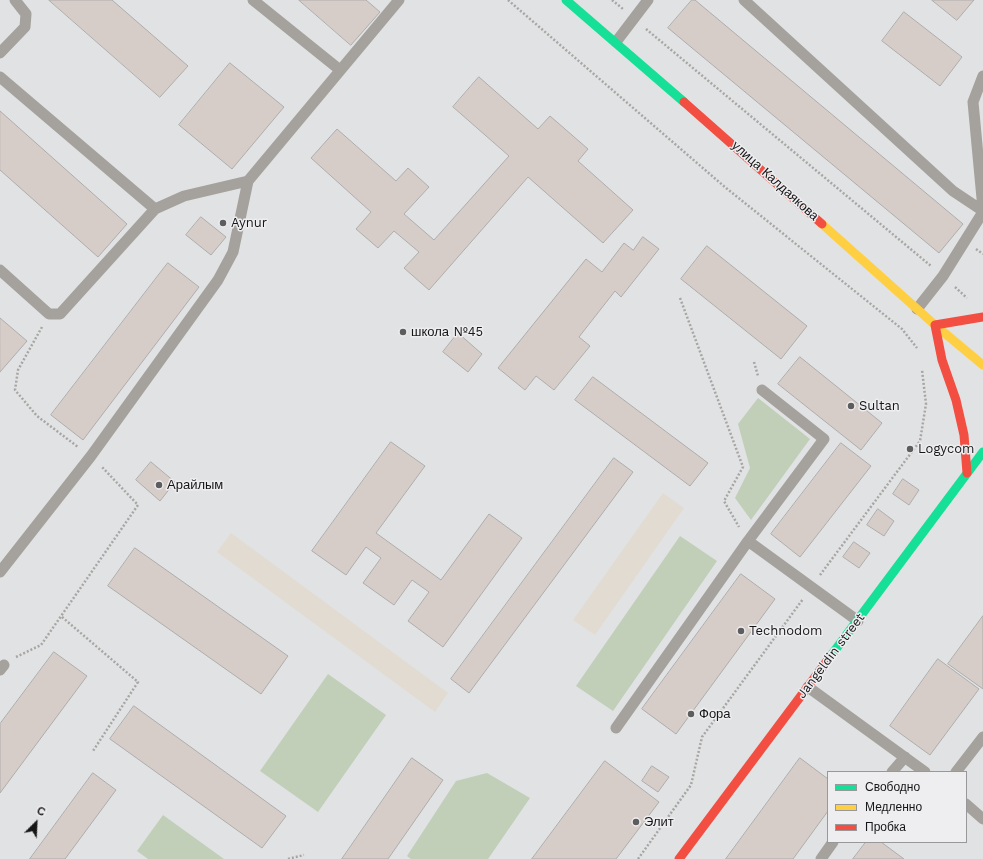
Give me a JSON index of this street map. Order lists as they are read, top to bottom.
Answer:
{
  "streets": {
    "main road": ["улица Калдаякова", "Jangeldin street"]
  },
  "places": [
    "Aynur",
    "школа №45",
    "Sultan",
    "Logycom",
    "Арайлым",
    "Technodom",
    "Фора",
    "Элит"
  ],
  "legend": ["Свободно", "Медленно", "Пробка"],
  "north": "top right"
}
